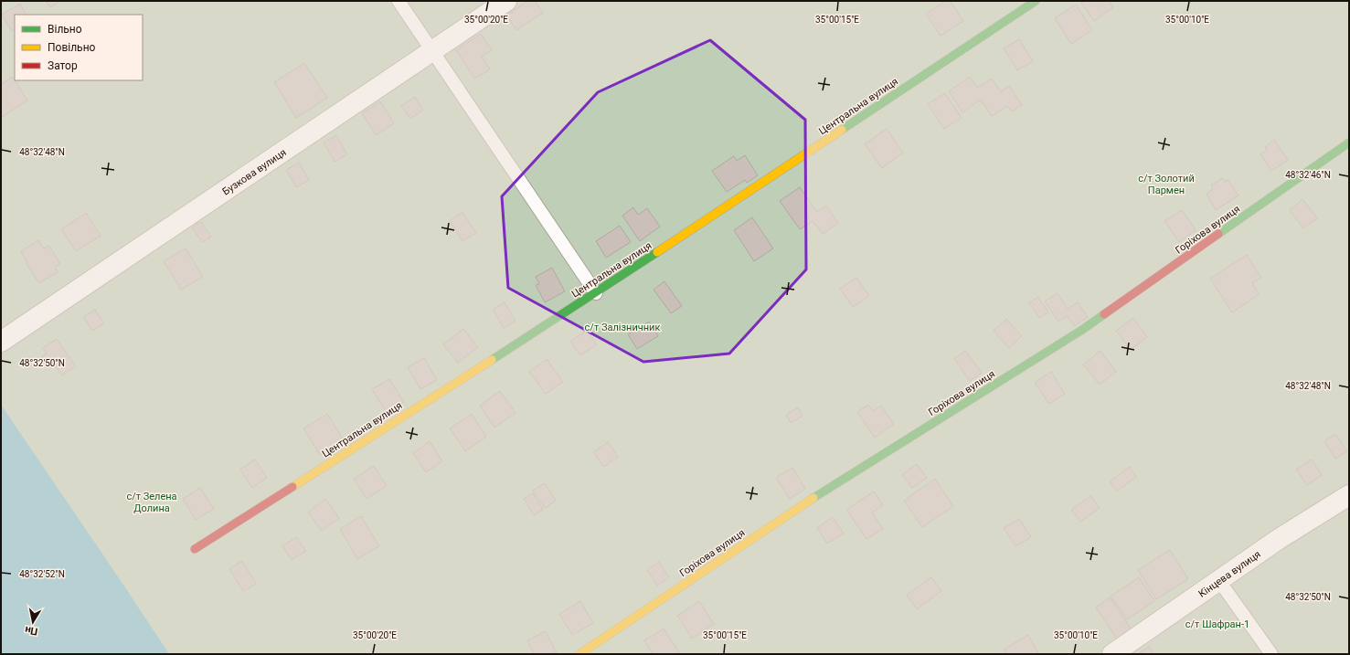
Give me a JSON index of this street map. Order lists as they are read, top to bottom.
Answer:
{
  "streets": {
    "street": [
      "Центральна вулиця",
      "Бузкова вулиця",
      "Горіхова вулиця",
      "Кінцева вулиця"
    ]
  },
  "parks": [
    "с/т Золотий Пармен",
    "с/т Залізничник",
    "с/т Зелена Долина",
    "с/т Шафран-1"
  ],
  "legend": ["Вільно", "Повільно", "Затор"],
  "north": "bottom",
  "coordinates": [
    "35°00'20\"E",
    "35°00'15\"E",
    "35°00'10\"E",
    "48°32'48\"N",
    "48°32'46\"N",
    "48°32'50\"N",
    "48°32'52\"N"
  ]
}
